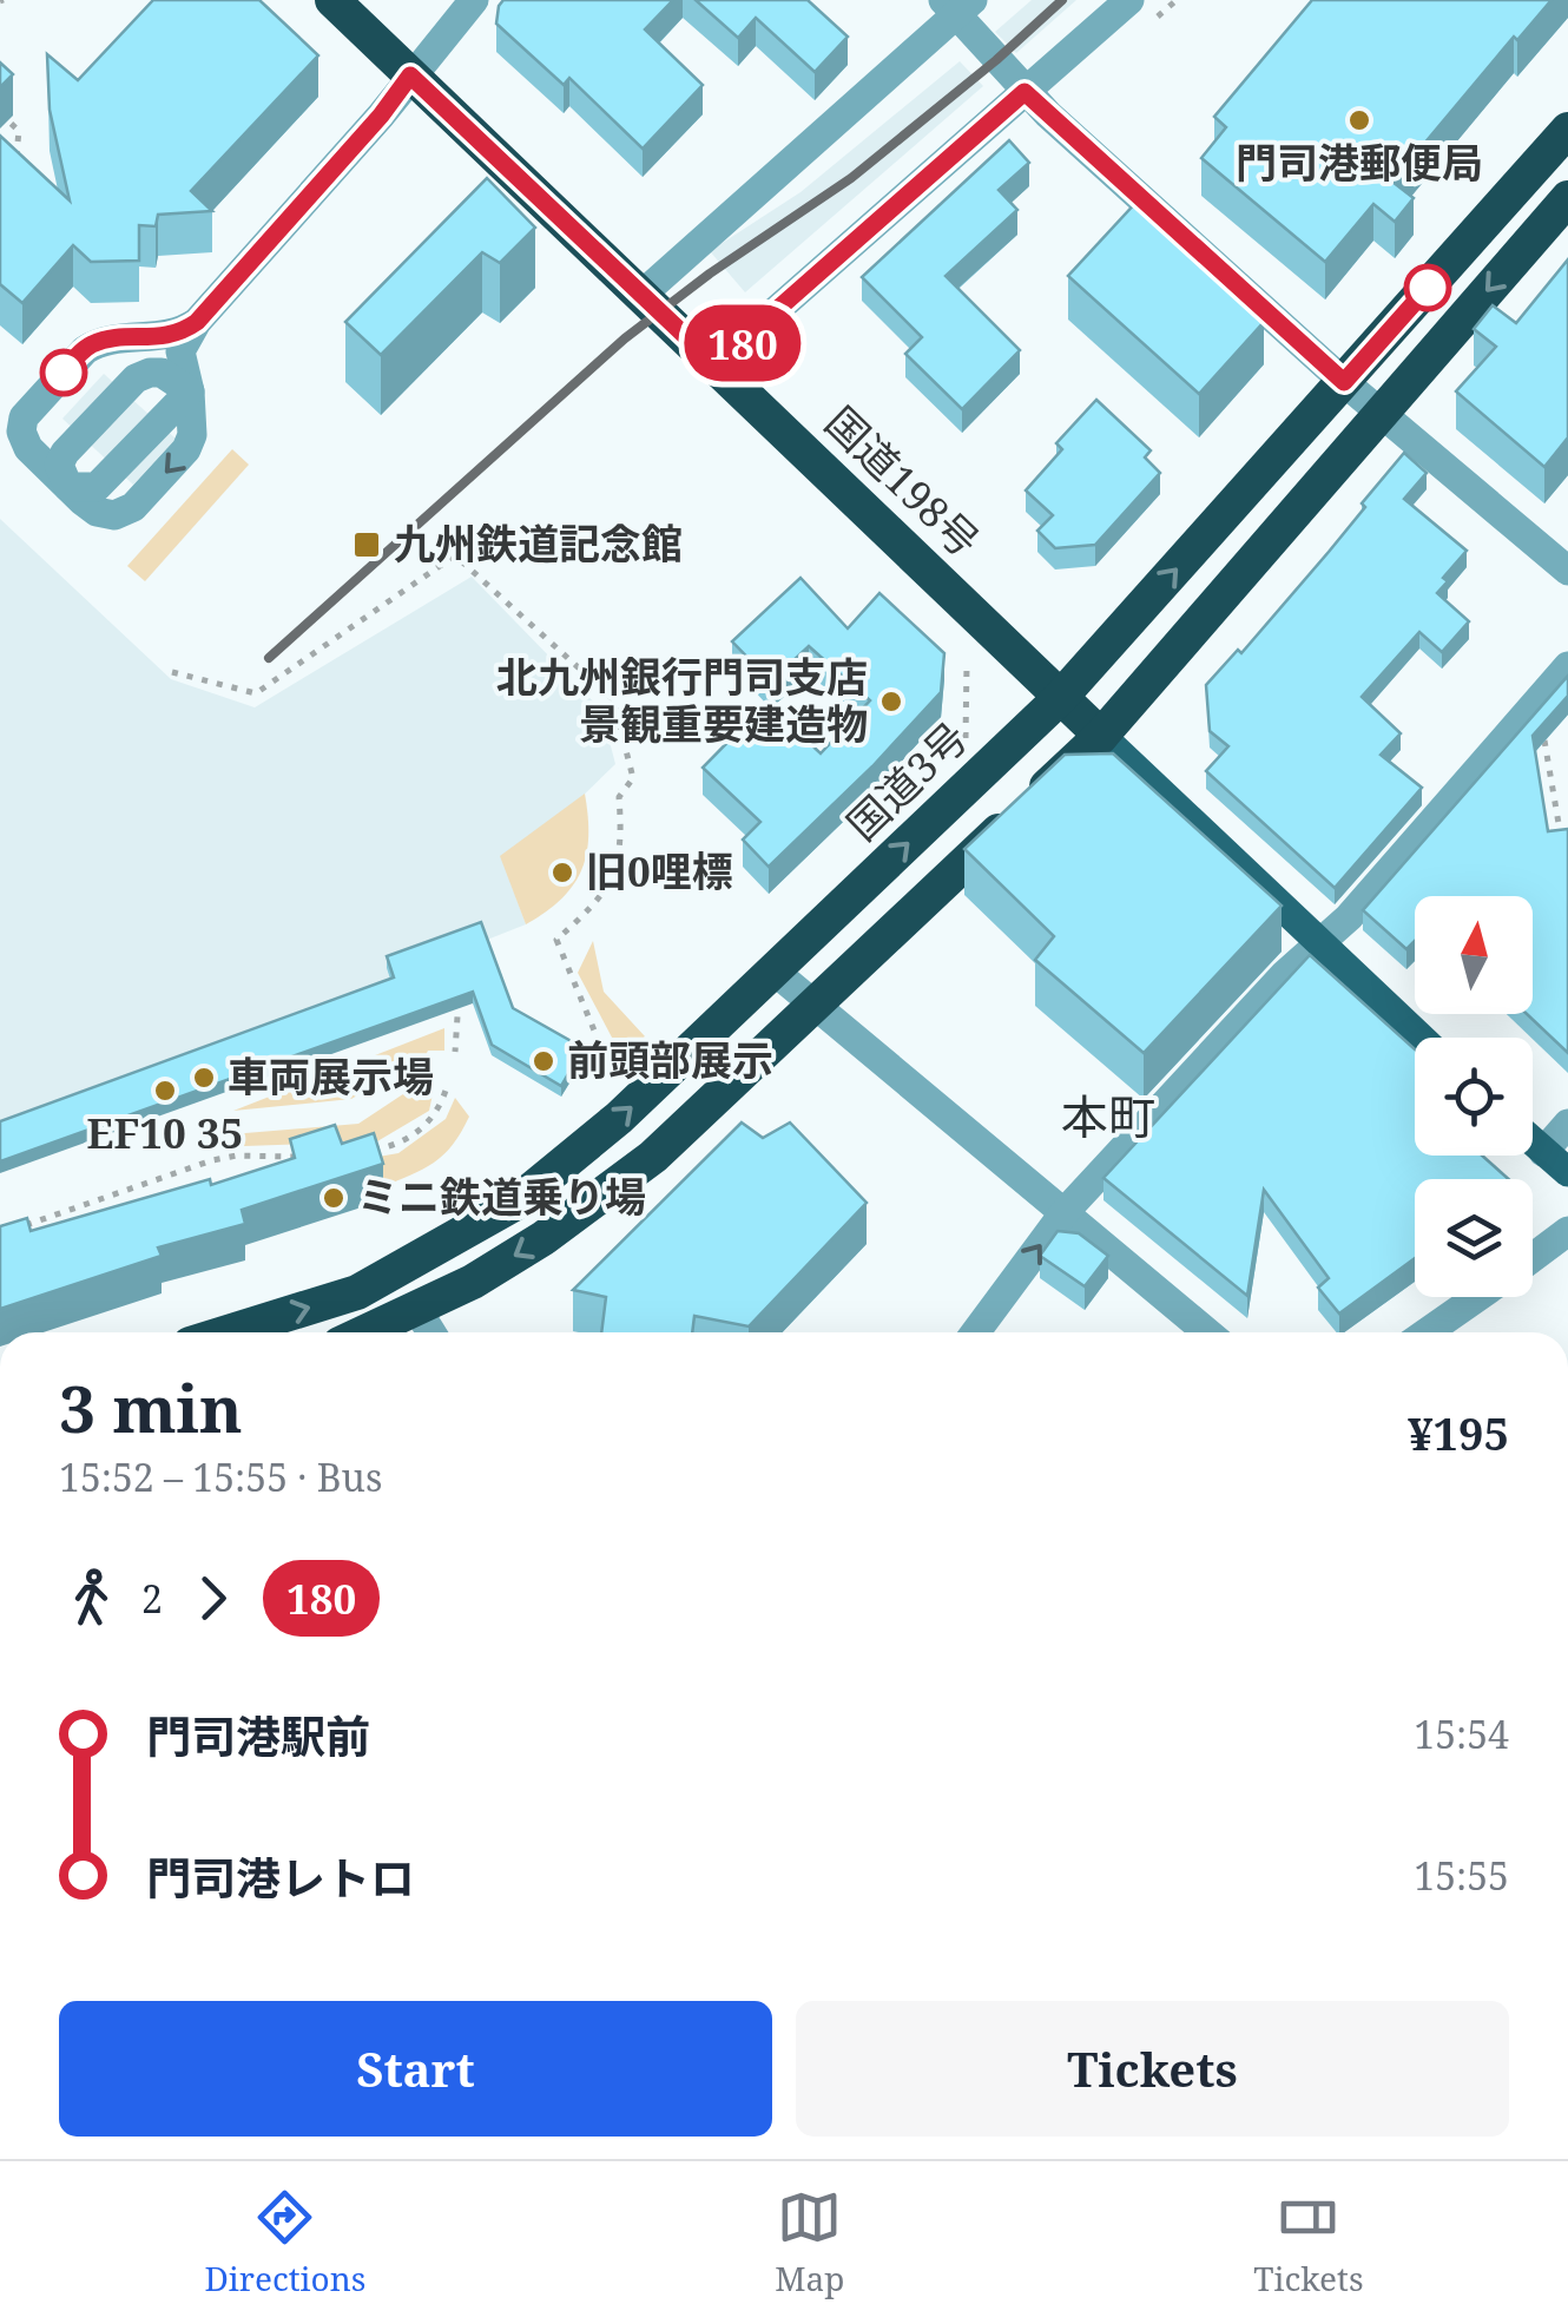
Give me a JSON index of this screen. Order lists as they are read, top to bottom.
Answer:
{
  "streets": {
    "highway": ["国道198号", "国道3号"]
  },
  "crossings": [
    ["国道198号", "国道3号"]
  ],
  "districts": ["本町"],
  "places": {
    "other": [
      "門司港郵便局",
      "北九州銀行門司支店 景観重要建造物",
      "旧0哩標",
      "前頭部展示",
      "車両展示場",
      "EF10 35",
      "ミニ鉄道乗り場"
    ],
    "transit": ["九州鉄道記念館"]
  },
  "lines": ["bus line 180"],
  "north": "top",
  "page": {
    "on_map": "180",
    "heading": ["3 min", "15:52 – 15:55 · Bus", "¥195"],
    "legs": ["2", "180"],
    "list": [
      {
        "name": "門司港駅前",
        "value": "15:54"
      },
      {
        "name": "門司港レトロ",
        "value": "15:55"
      }
    ],
    "buttons": ["Start", "Tickets"],
    "tabs": ["Directions", "Map", "Tickets"]
  }
}
